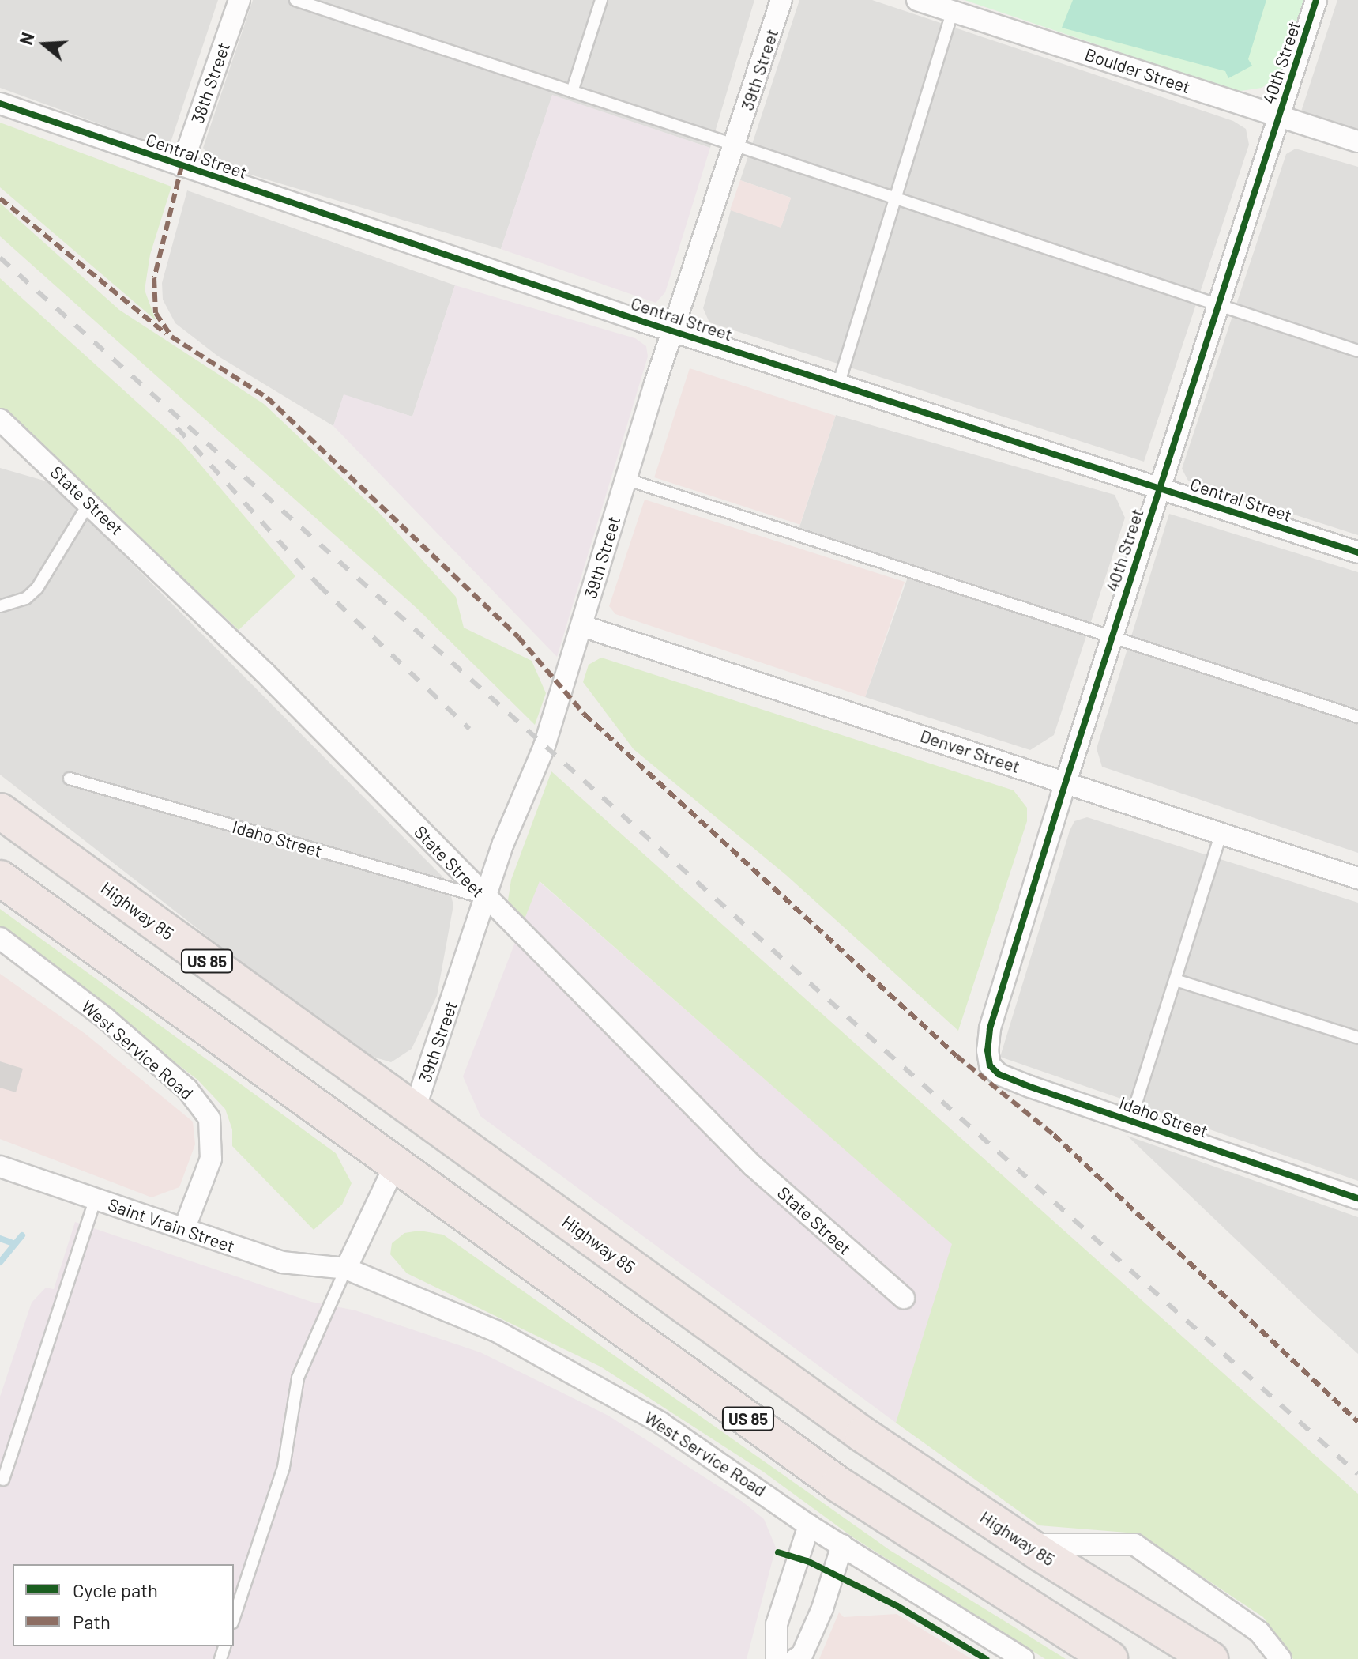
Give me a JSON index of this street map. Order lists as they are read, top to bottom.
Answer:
{
  "streets": {
    "highway": ["Highway 85", "US 85"],
    "street": [
      "40th Street",
      "39th Street",
      "Boulder Street",
      "38th Street",
      "Central Street",
      "State Street",
      "Denver Street",
      "Idaho Street",
      "West Service Road",
      "Saint Vrain Street"
    ]
  },
  "crossings": [
    ["40th Street", "Boulder Street"],
    ["40th Street", "Central Street"],
    ["40th Street", "Denver Street"],
    ["40th Street", "Idaho Street"],
    ["39th Street", "Central Street"],
    ["39th Street", "State Street"],
    ["39th Street", "Denver Street"],
    ["39th Street", "Idaho Street"],
    ["39th Street", "Highway 85"],
    ["38th Street", "Central Street"],
    ["State Street", "Idaho Street"],
    ["West Service Road", "Saint Vrain Street"]
  ],
  "legend": ["Cycle path", "Path"],
  "north": "left"
}
